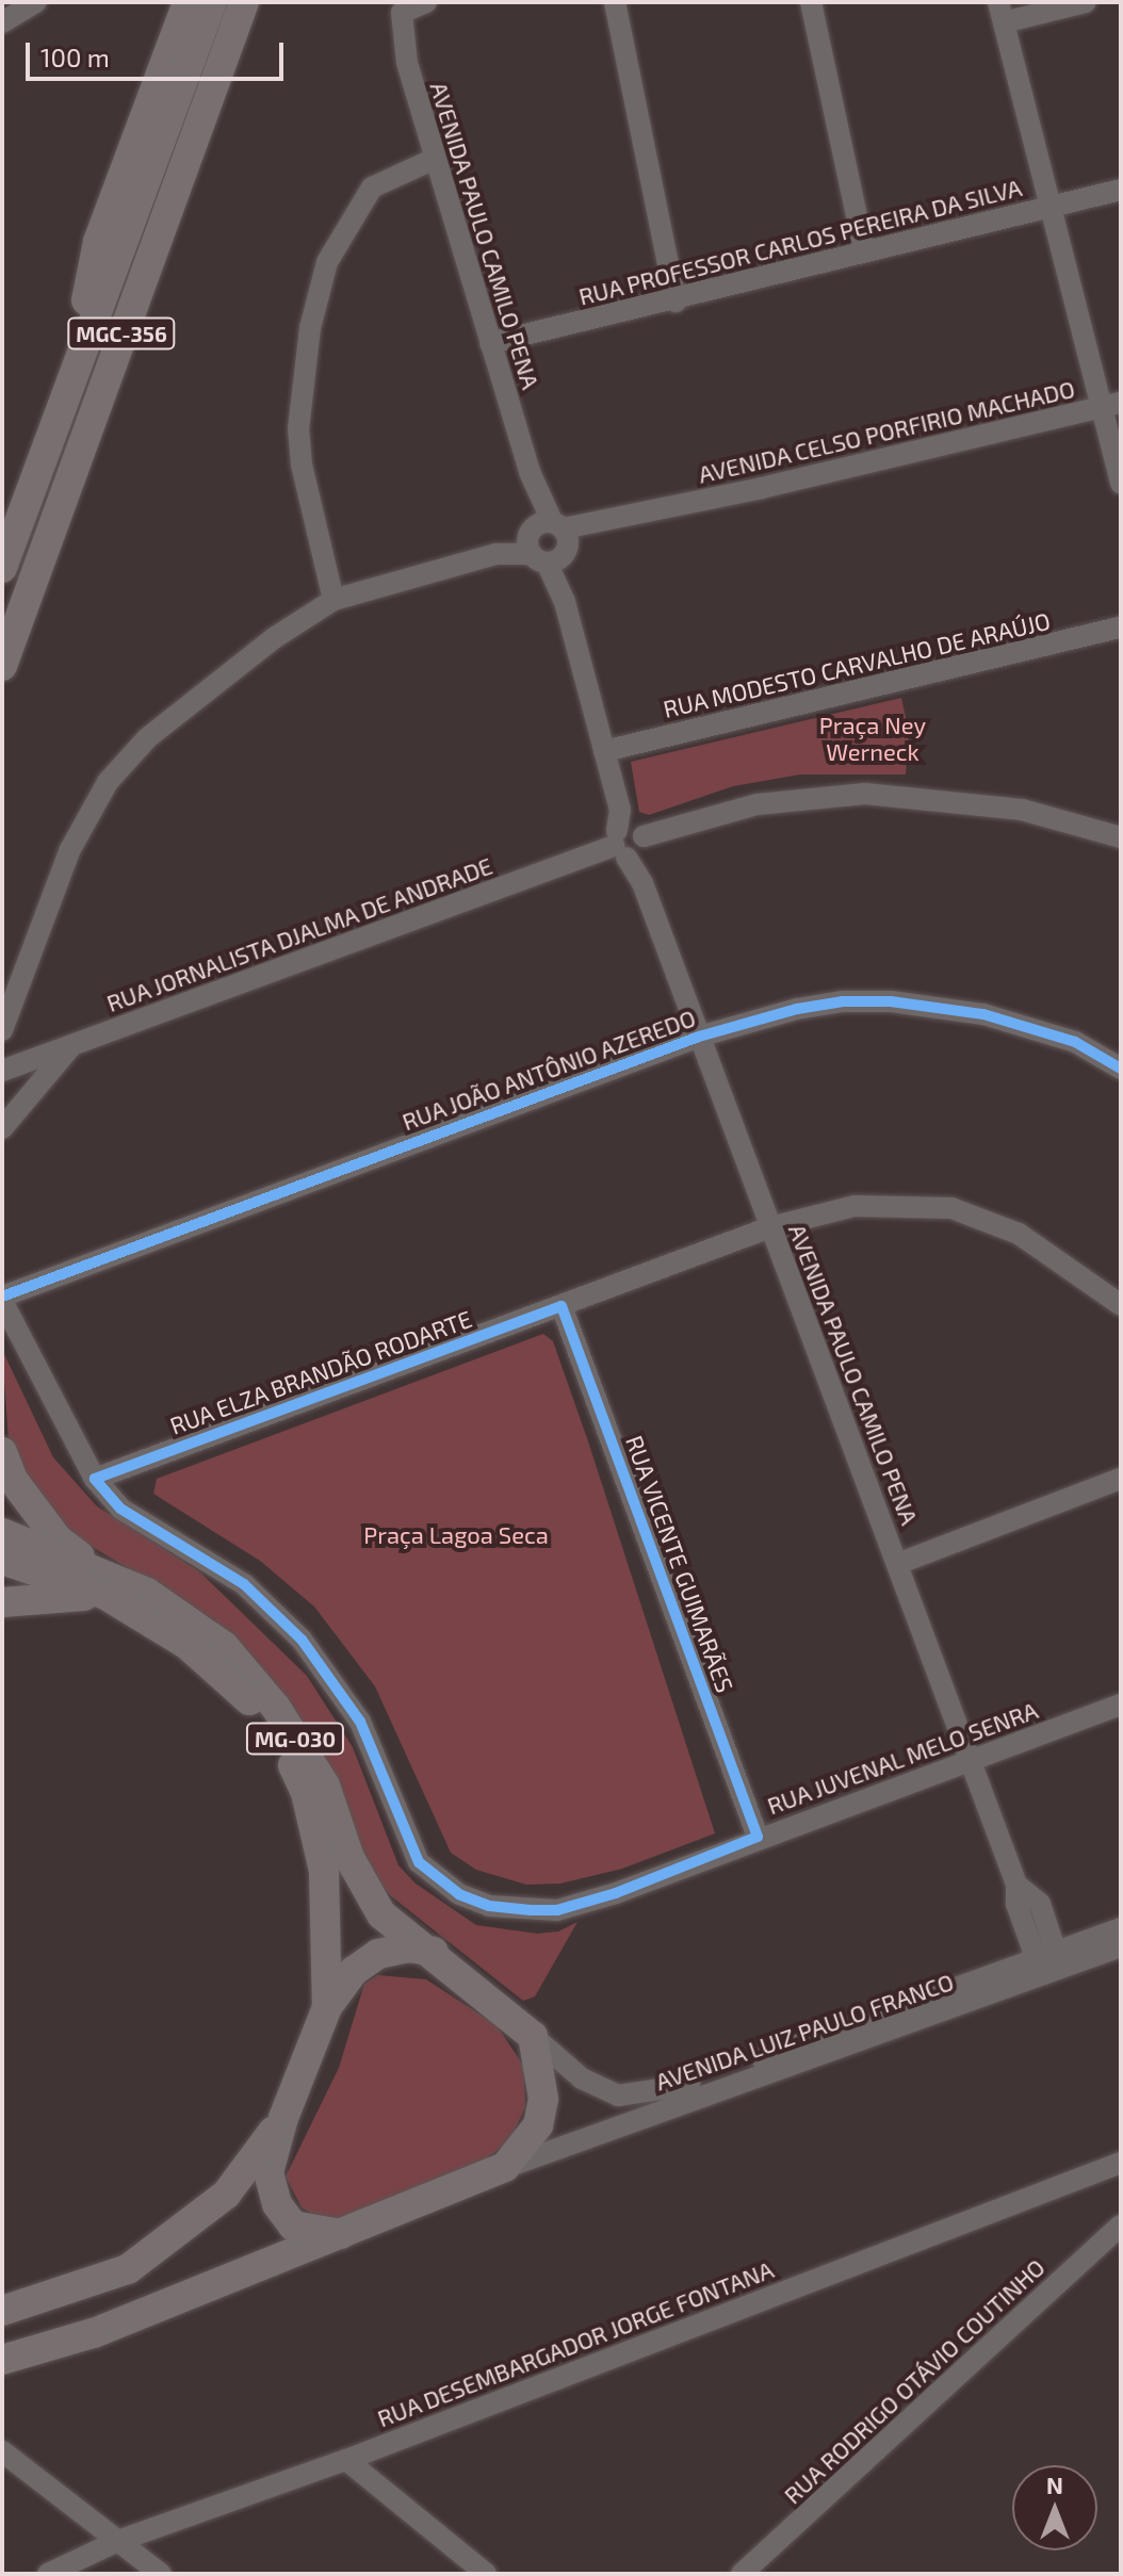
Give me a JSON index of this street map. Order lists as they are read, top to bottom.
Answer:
{
  "streets": {
    "highway": ["MGC-356", "MG-030"],
    "street": [
      "AVENIDA PAULO CAMILO PENA",
      "RUA PROFESSOR CARLOS PEREIRA DA SILVA",
      "AVENIDA CELSO PORFIRIO MACHADO",
      "RUA MODESTO CARVALHO DE ARAÚJO",
      "RUA JORNALISTA DJALMA DE ANDRADE",
      "RUA JOÃO ANTÔNIO AZEREDO",
      "RUA ELZA BRANDÃO RODARTE",
      "RUA VICENTE GUIMARÃES",
      "RUA JUVENAL MELO SENRA",
      "AVENIDA LUIZ PAULO FRANCO",
      "RUA DESEMBARGADOR JORGE FONTANA",
      "RUA RODRIGO OTÁVIO COUTINHO"
    ]
  },
  "crossings": [
    ["AVENIDA PAULO CAMILO PENA", "RUA PROFESSOR CARLOS PEREIRA DA SILVA"],
    ["AVENIDA PAULO CAMILO PENA", "AVENIDA CELSO PORFIRIO MACHADO"],
    ["AVENIDA PAULO CAMILO PENA", "RUA MODESTO CARVALHO DE ARAÚJO"],
    ["AVENIDA PAULO CAMILO PENA", "RUA JORNALISTA DJALMA DE ANDRADE"],
    ["AVENIDA PAULO CAMILO PENA", "RUA JOÃO ANTÔNIO AZEREDO"],
    ["AVENIDA PAULO CAMILO PENA", "RUA ELZA BRANDÃO RODARTE"],
    ["AVENIDA PAULO CAMILO PENA", "RUA JUVENAL MELO SENRA"],
    ["AVENIDA PAULO CAMILO PENA", "AVENIDA LUIZ PAULO FRANCO"],
    ["RUA JOÃO ANTÔNIO AZEREDO", "RUA JUVENAL MELO SENRA"],
    ["RUA ELZA BRANDÃO RODARTE", "RUA VICENTE GUIMARÃES"],
    ["RUA ELZA BRANDÃO RODARTE", "RUA JUVENAL MELO SENRA"],
    ["RUA VICENTE GUIMARÃES", "RUA JUVENAL MELO SENRA"],
    ["MG-030", "AVENIDA LUIZ PAULO FRANCO"]
  ],
  "parks": ["Praça Ney Werneck", "Praça Lagoa Seca"],
  "scale_bar": "100 m",
  "north": "top"
}
